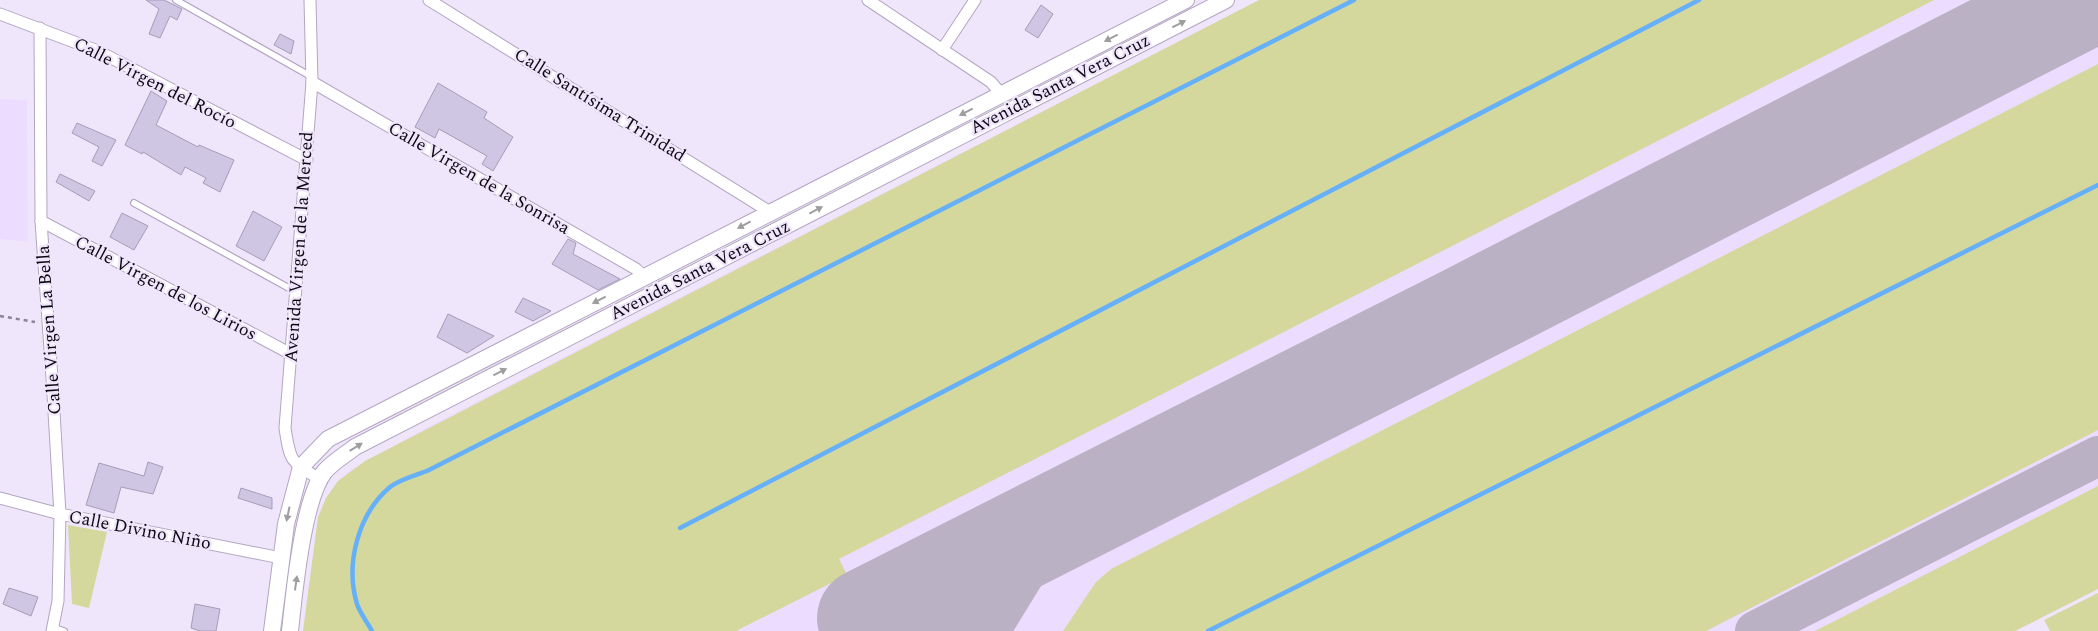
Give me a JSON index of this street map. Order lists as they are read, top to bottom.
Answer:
{
  "streets": {
    "main road": ["Avenida Santa Vera Cruz"],
    "street": [
      "Calle Virgen del Rocío",
      "Calle Santísima Trinidad",
      "Calle Virgen de la Sonrisa",
      "Avenida Virgen de la Merced",
      "Calle Virgen de los Lirios",
      "Calle Virgen La Bella",
      "Calle Divino Niño"
    ]
  },
  "crossings": [
    ["Calle Virgen del Rocío", "Avenida Virgen de la Merced"],
    ["Calle Virgen del Rocío", "Calle Virgen La Bella"],
    ["Avenida Santa Vera Cruz", "Calle Santísima Trinidad"],
    ["Avenida Santa Vera Cruz", "Calle Virgen de la Sonrisa"],
    ["Avenida Santa Vera Cruz", "Avenida Virgen de la Merced"],
    ["Avenida Santa Vera Cruz", "Calle Divino Niño"],
    ["Calle Virgen de la Sonrisa", "Avenida Virgen de la Merced"],
    ["Avenida Virgen de la Merced", "Calle Virgen de los Lirios"],
    ["Calle Virgen de los Lirios", "Calle Virgen La Bella"],
    ["Calle Virgen La Bella", "Calle Divino Niño"]
  ]
}
